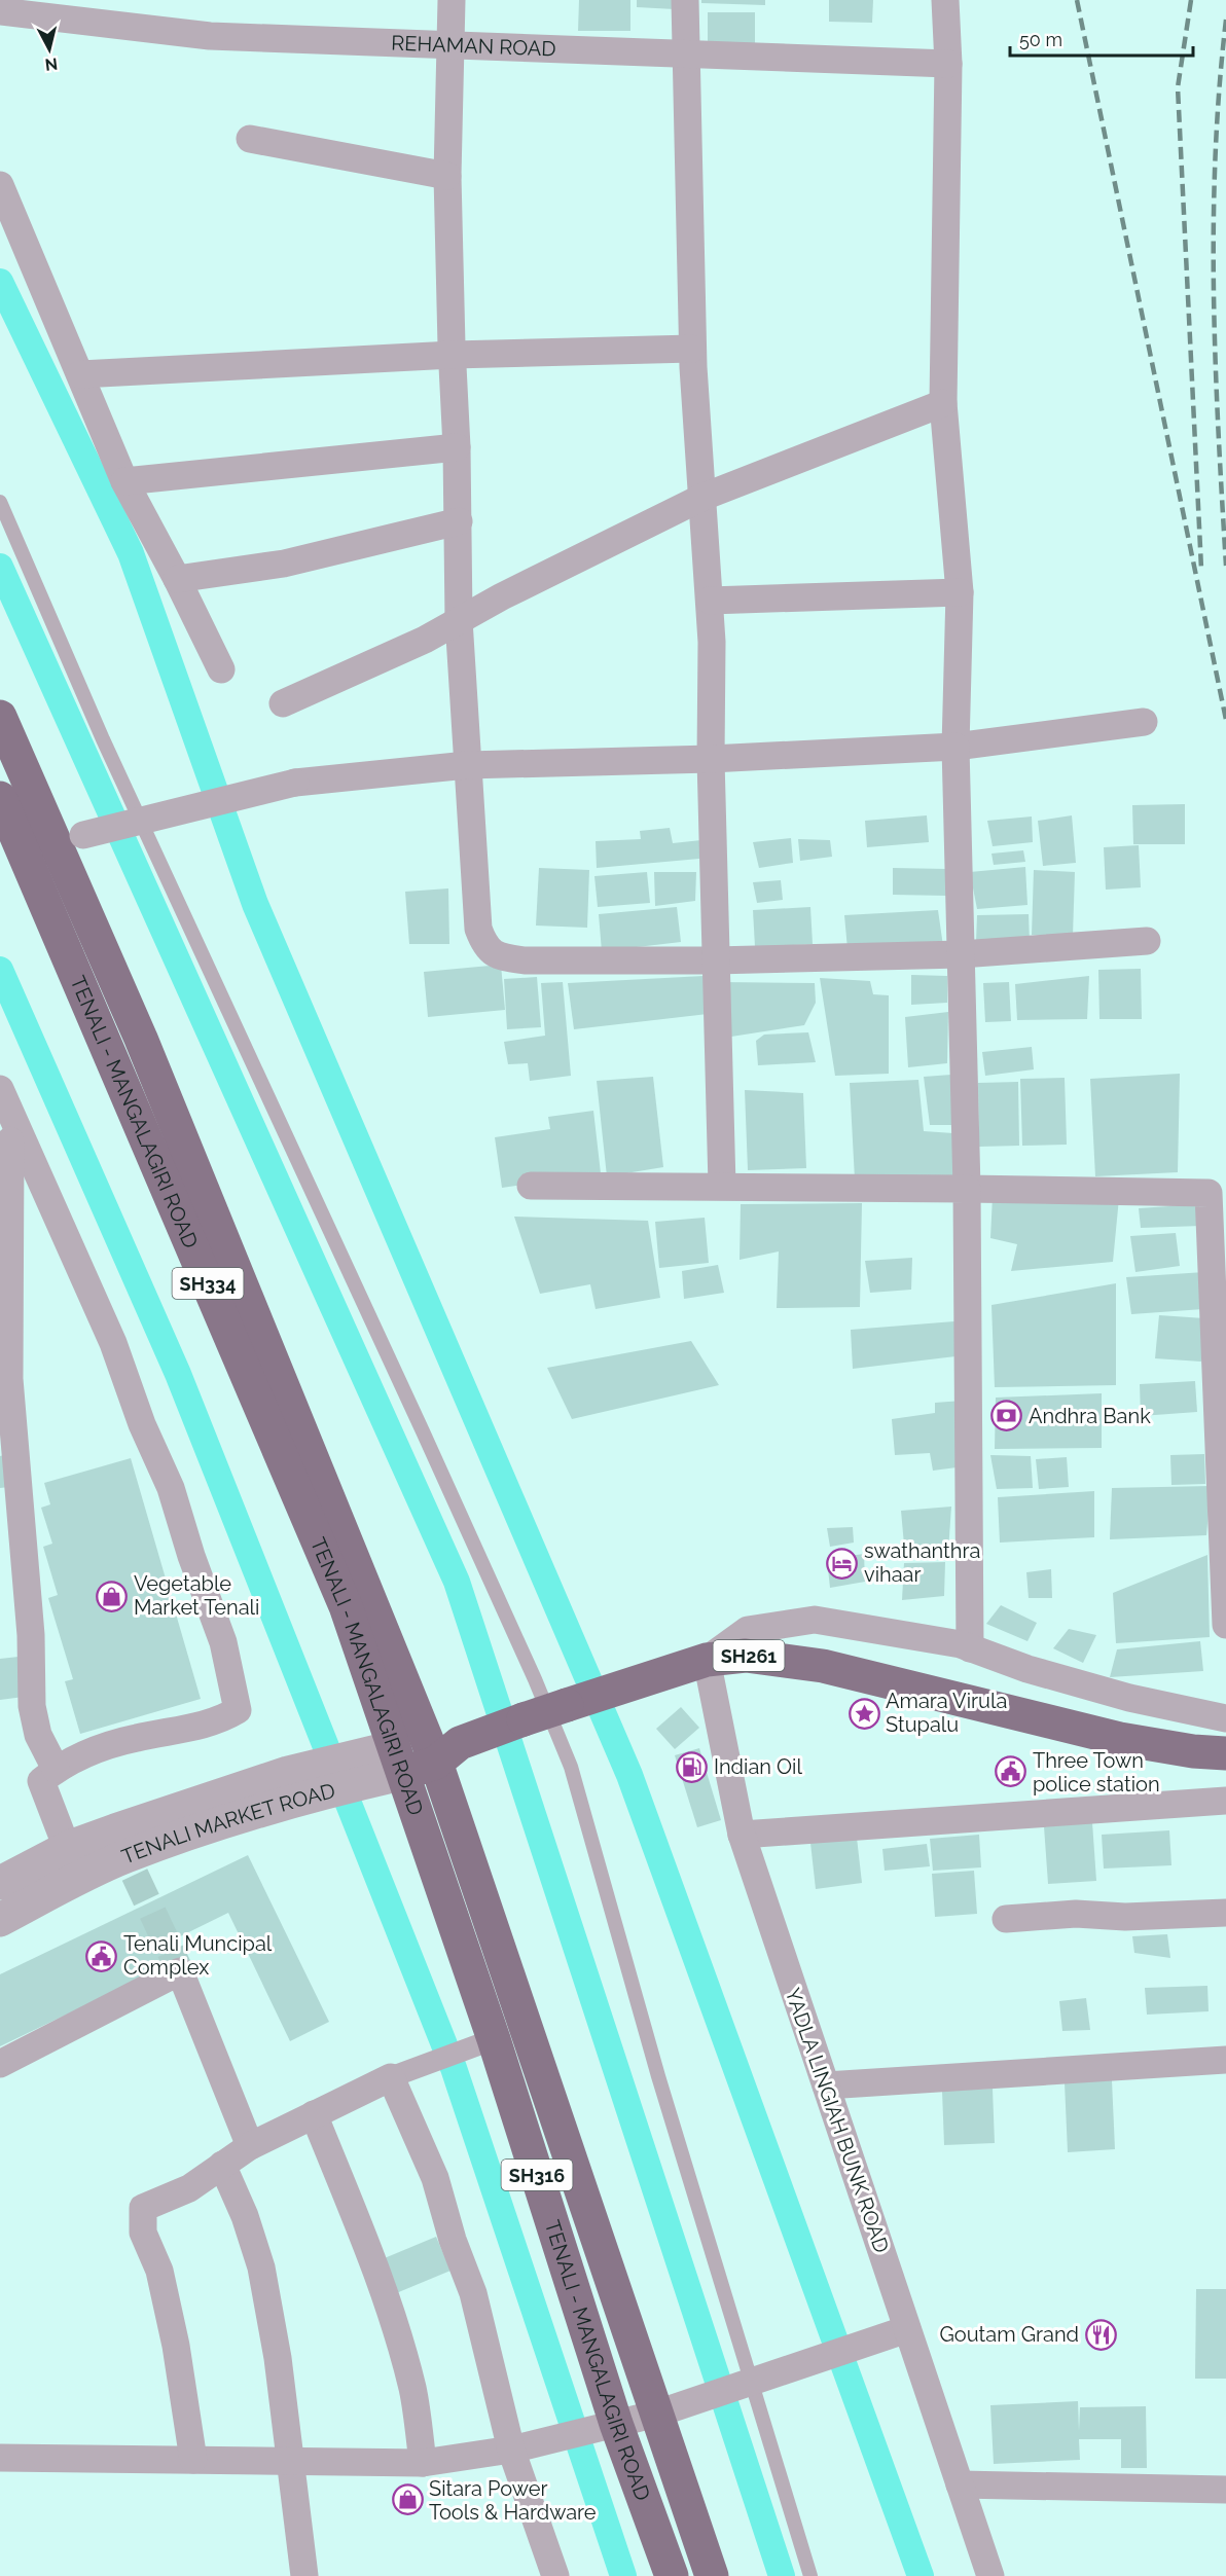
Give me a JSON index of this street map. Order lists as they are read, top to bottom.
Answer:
{
  "streets": {
    "main road": [
      "TENALI - MANGALAGIRI ROAD",
      "SH334",
      "SH261",
      "SH316"
    ],
    "street": ["REHAMAN ROAD", "TENALI MARKET ROAD", "YADLA LINGIAH BUNK ROAD"]
  },
  "crossings": [
    ["TENALI - MANGALAGIRI ROAD", "SH334"],
    ["TENALI - MANGALAGIRI ROAD", "SH261"],
    ["TENALI - MANGALAGIRI ROAD", "TENALI MARKET ROAD"],
    ["SH334", "SH261"],
    ["SH261", "YADLA LINGIAH BUNK ROAD"]
  ],
  "places": {
    "bank": ["Andhra Bank"],
    "hotel": ["swathanthra vihaar"],
    "shop": ["Vegetable Market Tenali", "Sitara Power Tools & Hardware"],
    "place": ["Amara Virula Stupalu"],
    "fuel station": ["Indian Oil"],
    "public building": ["Three Town police station", "Tenali Muncipal Complex"],
    "restaurant": ["Goutam Grand"]
  },
  "scale_bar": "50 m",
  "north": "bottom"
}
